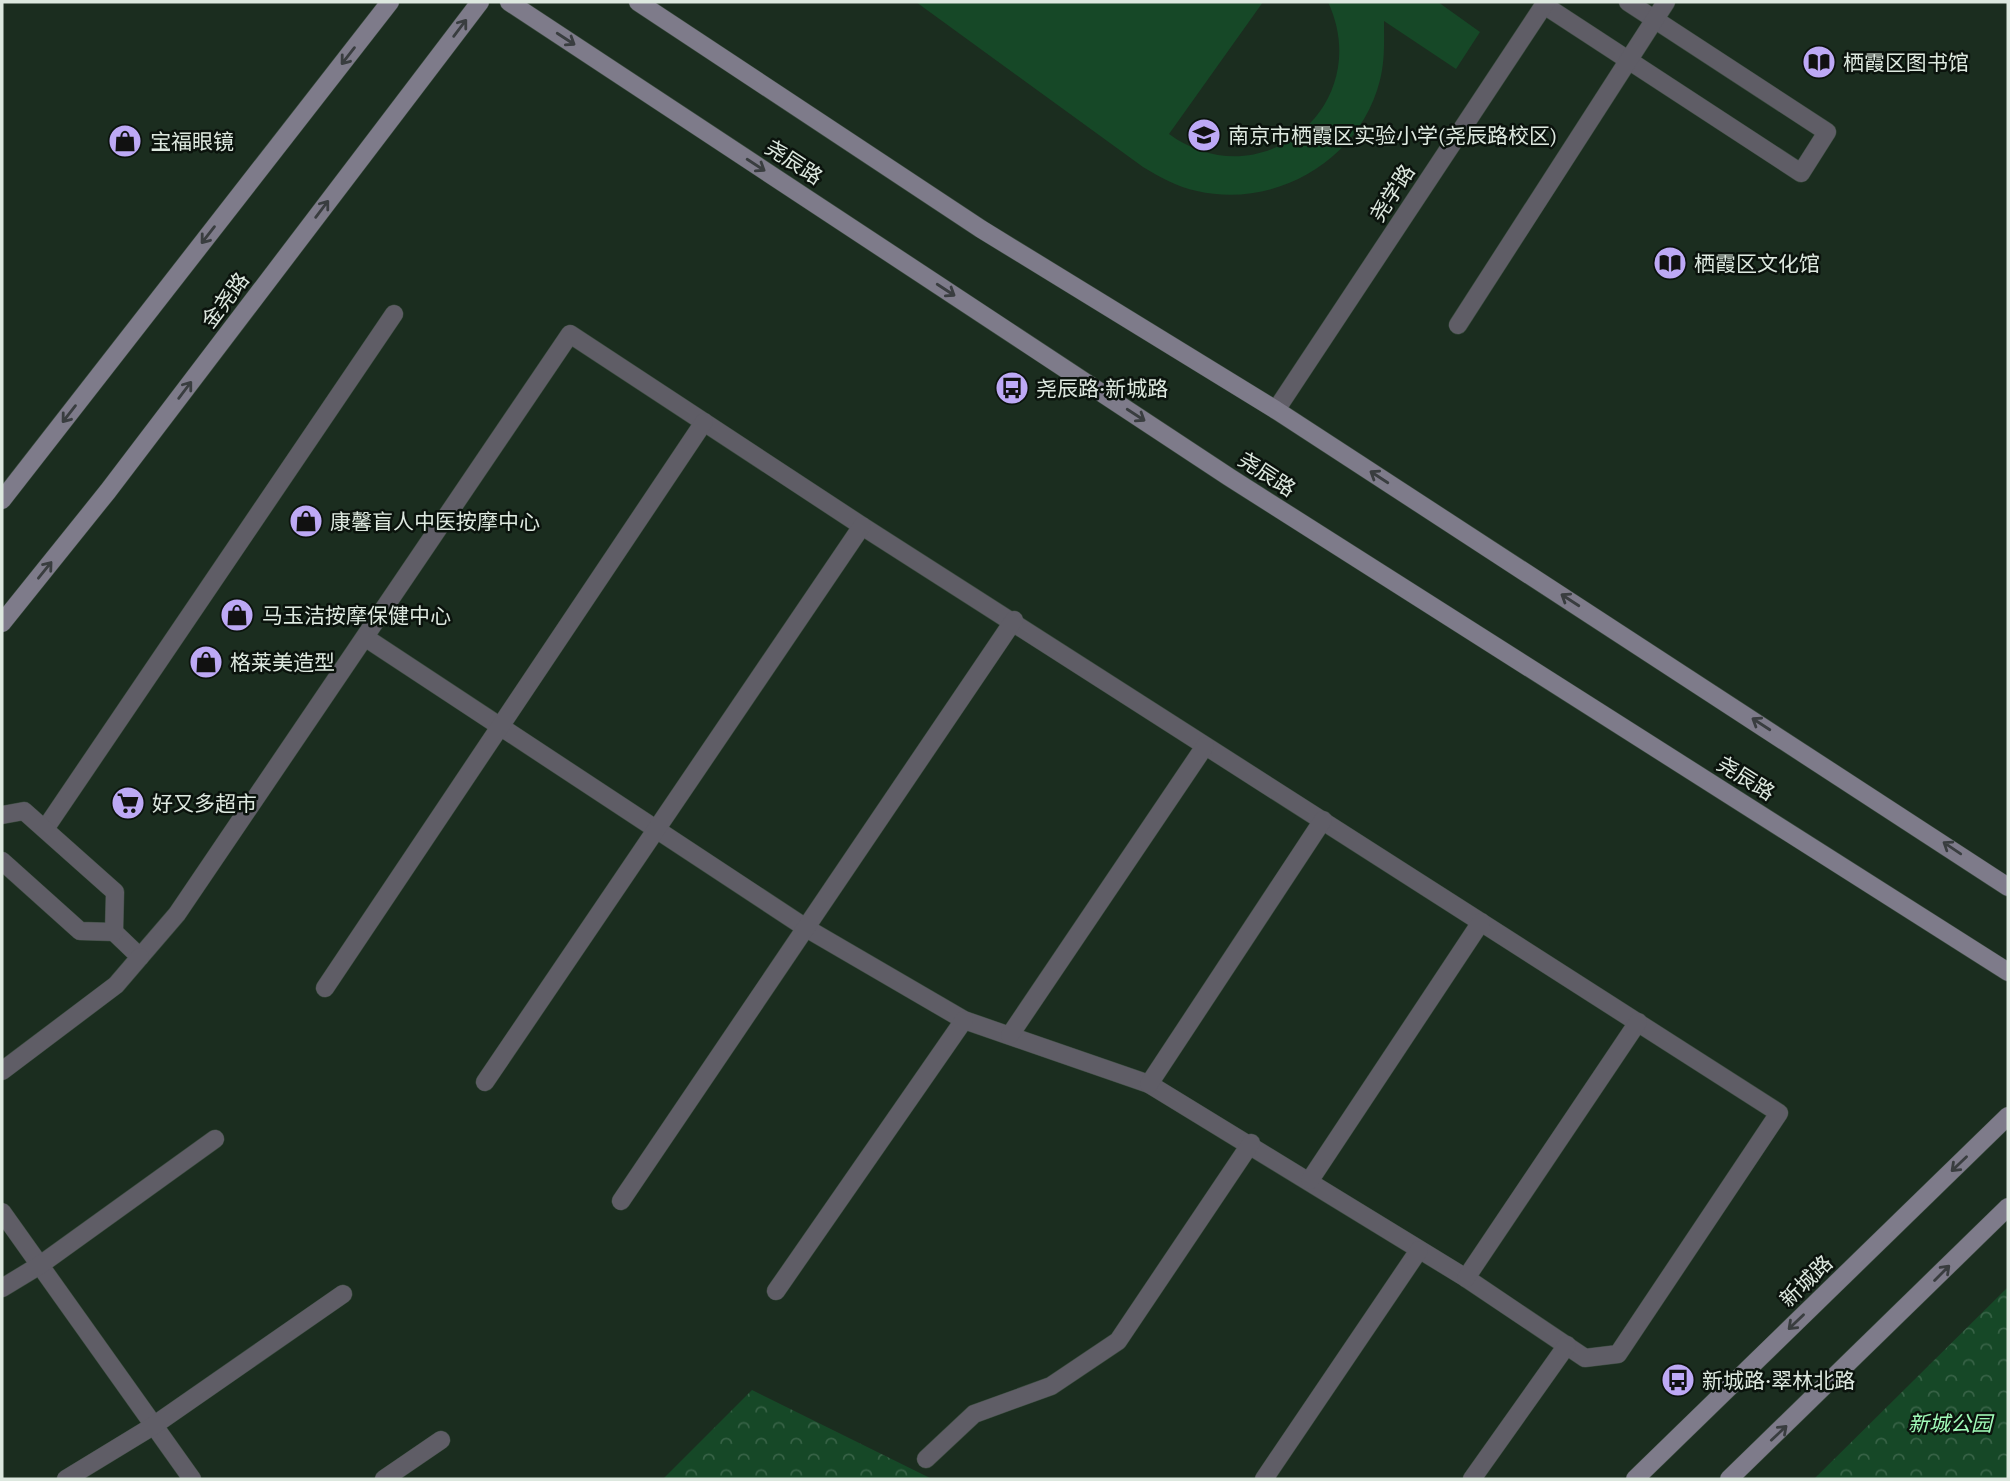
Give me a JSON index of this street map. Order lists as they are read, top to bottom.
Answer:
{
  "streets": {
    "main road": ["尧辰路", "金尧路", "新城路"],
    "street": ["尧学路"]
  },
  "parks": ["新城公园"],
  "places": {
    "library": ["栖霞区图书馆", "栖霞区文化馆"],
    "school or university": ["南京市栖霞区实验小学(尧辰路校区)"],
    "shop": [
      "宝福眼镜",
      "康馨盲人中医按摩中心",
      "马玉洁按摩保健中心",
      "格莱美造型"
    ],
    "bus stop": ["尧辰路·新城路", "新城路·翠林北路"],
    "supermarket": ["好又多超市"]
  }
}
